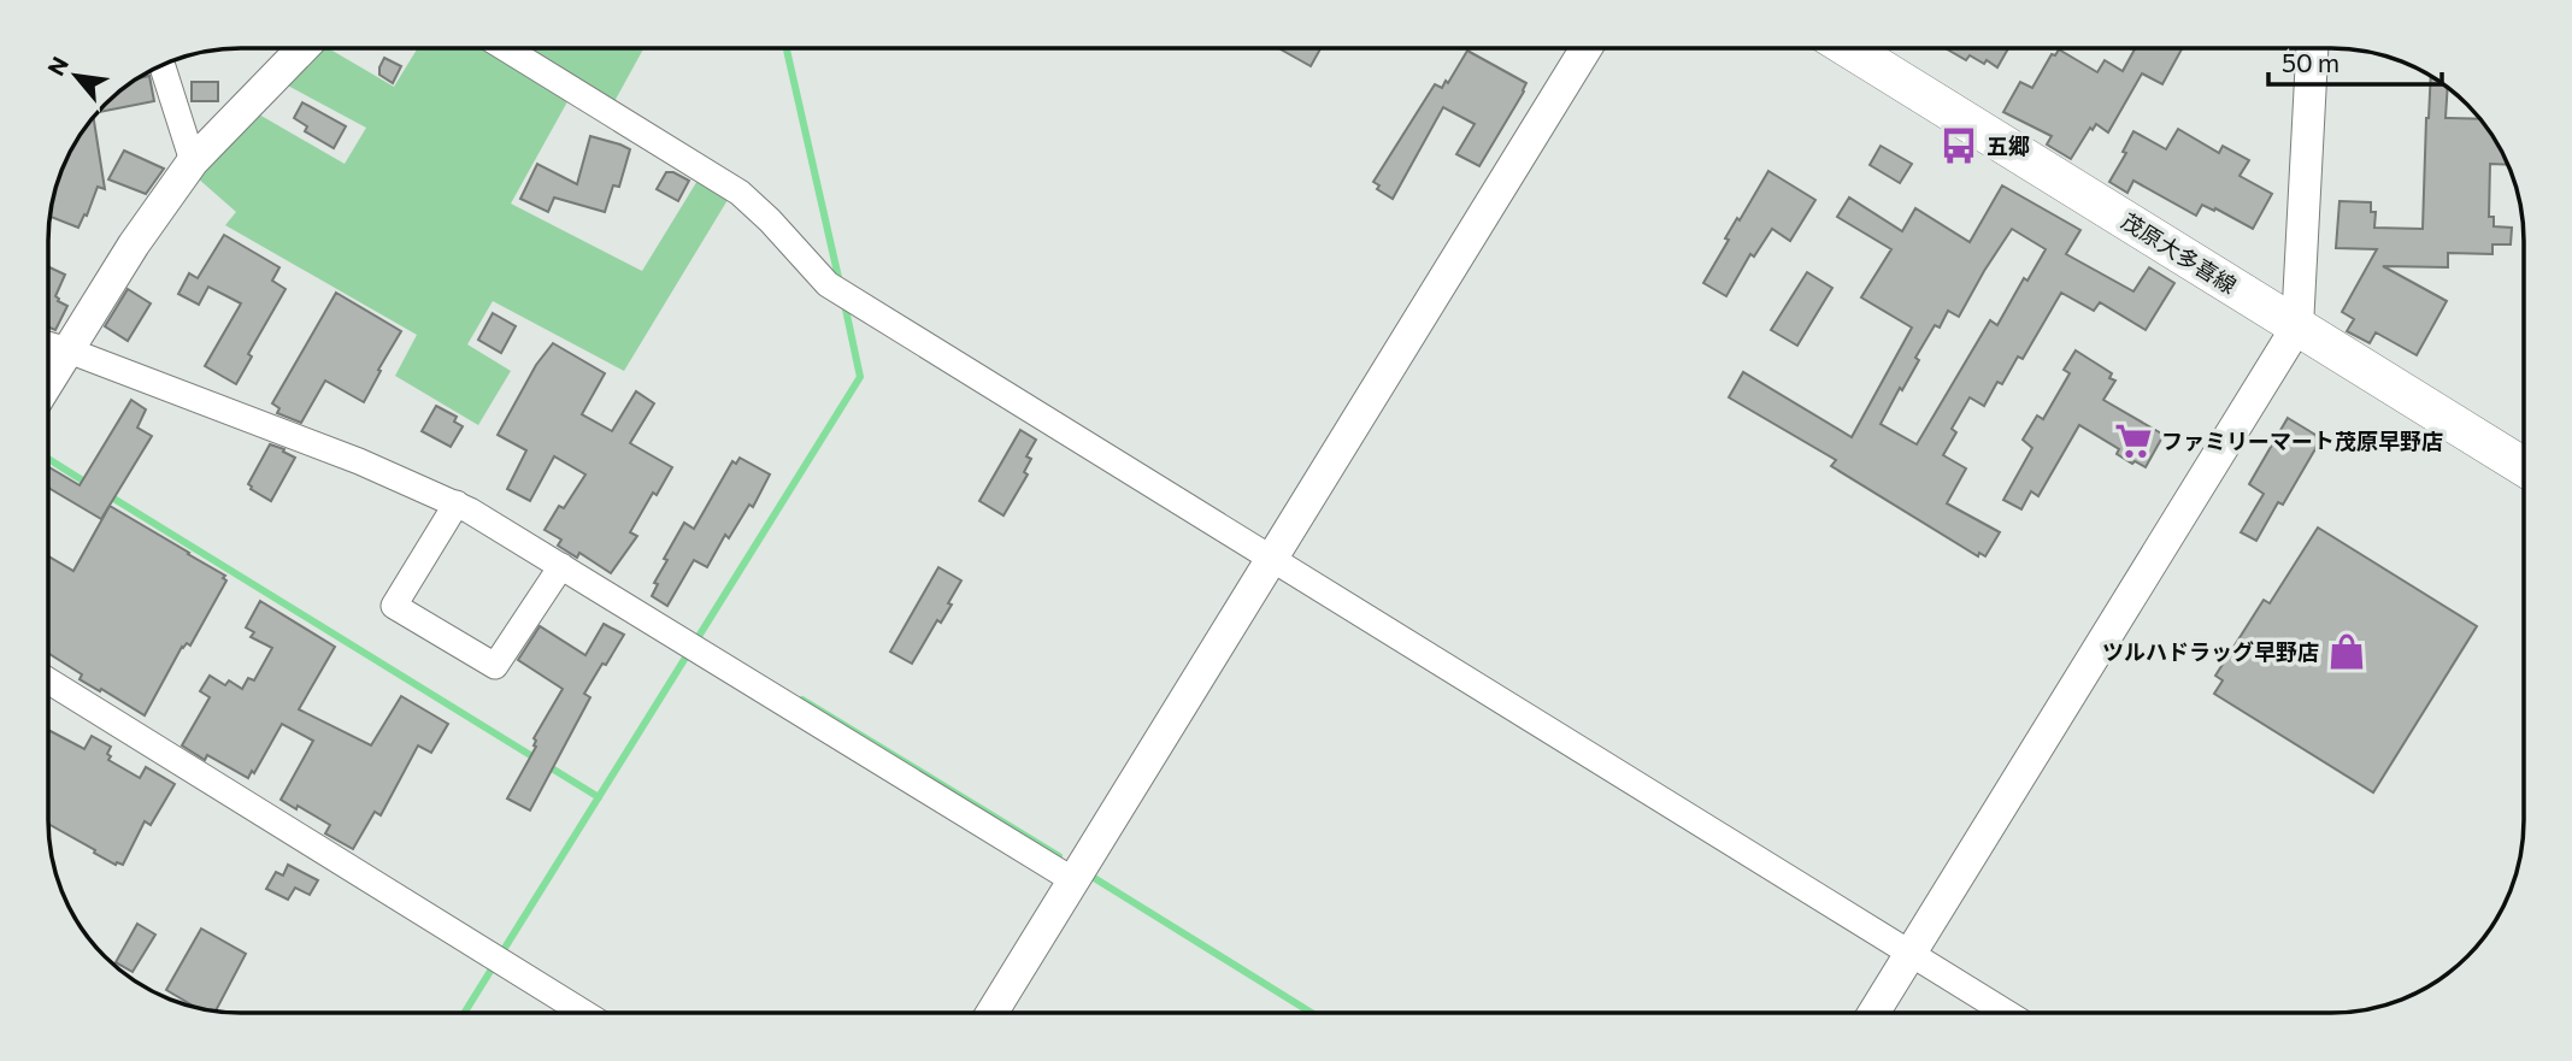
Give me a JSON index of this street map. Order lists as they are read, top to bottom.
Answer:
{
  "streets": {
    "main road": ["茂原大多喜線"]
  },
  "places": {
    "bus stop": ["五郷"],
    "supermarket": ["ファミリーマート茂原早野店"],
    "shop": ["ツルハドラッグ早野店"]
  },
  "scale_bar": "50 m",
  "north": "top left"
}
